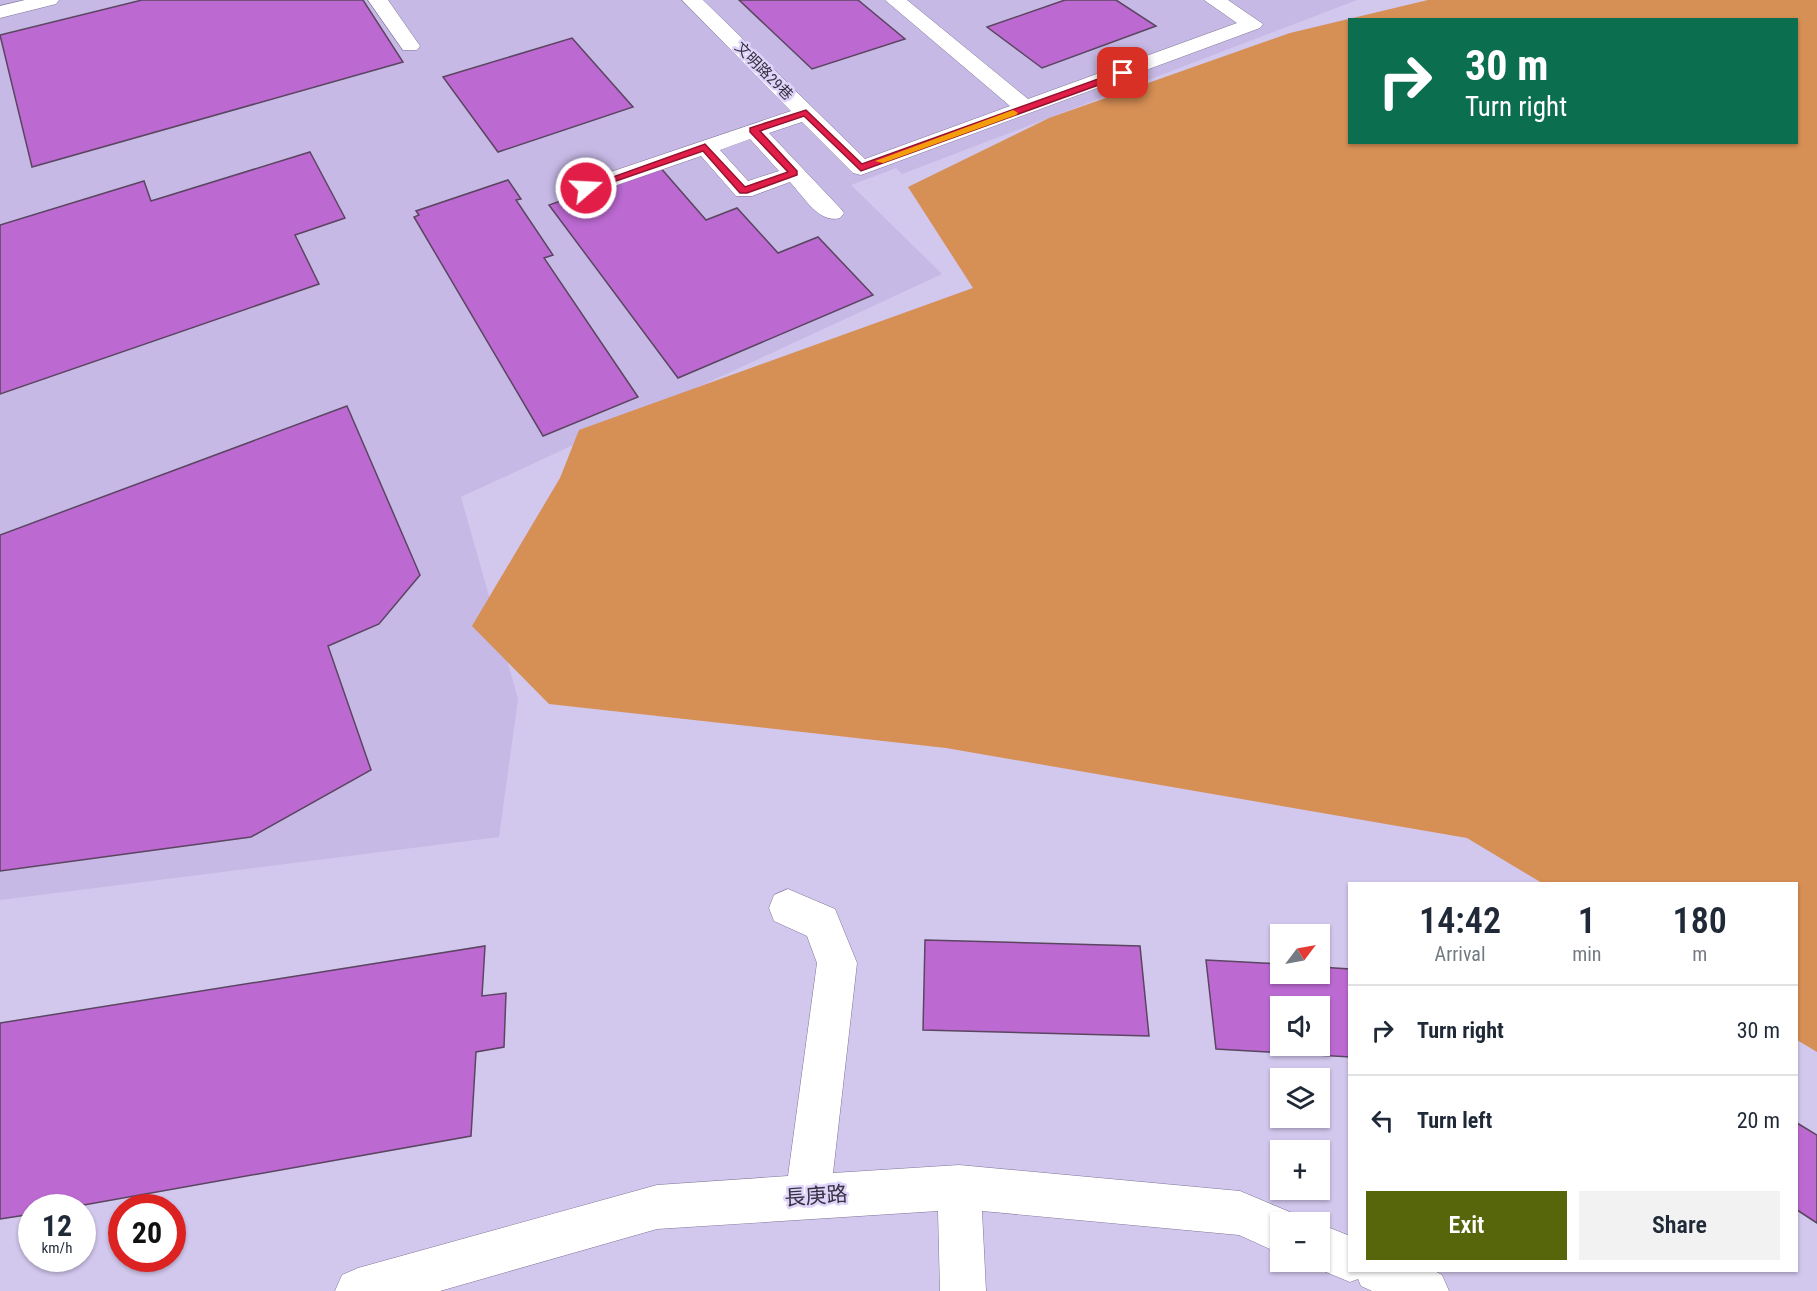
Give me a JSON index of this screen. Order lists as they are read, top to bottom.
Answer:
{
  "streets": {
    "street": ["文明路29巷", "長庚路"]
  },
  "north": "top right",
  "page": {
    "turn": ["30 m", "Turn right"],
    "eta": [
      "14:42",
      "Arrival",
      "1",
      "min",
      "180",
      "m"
    ],
    "map_buttons": ["+", "−"],
    "list": [
      {
        "name": "Turn right",
        "value": "30 m"
      },
      {
        "name": "Turn left",
        "value": "20 m"
      }
    ],
    "buttons": ["Exit", "Share"],
    "speed": "12 km/h",
    "limit": "20"
  }
}
